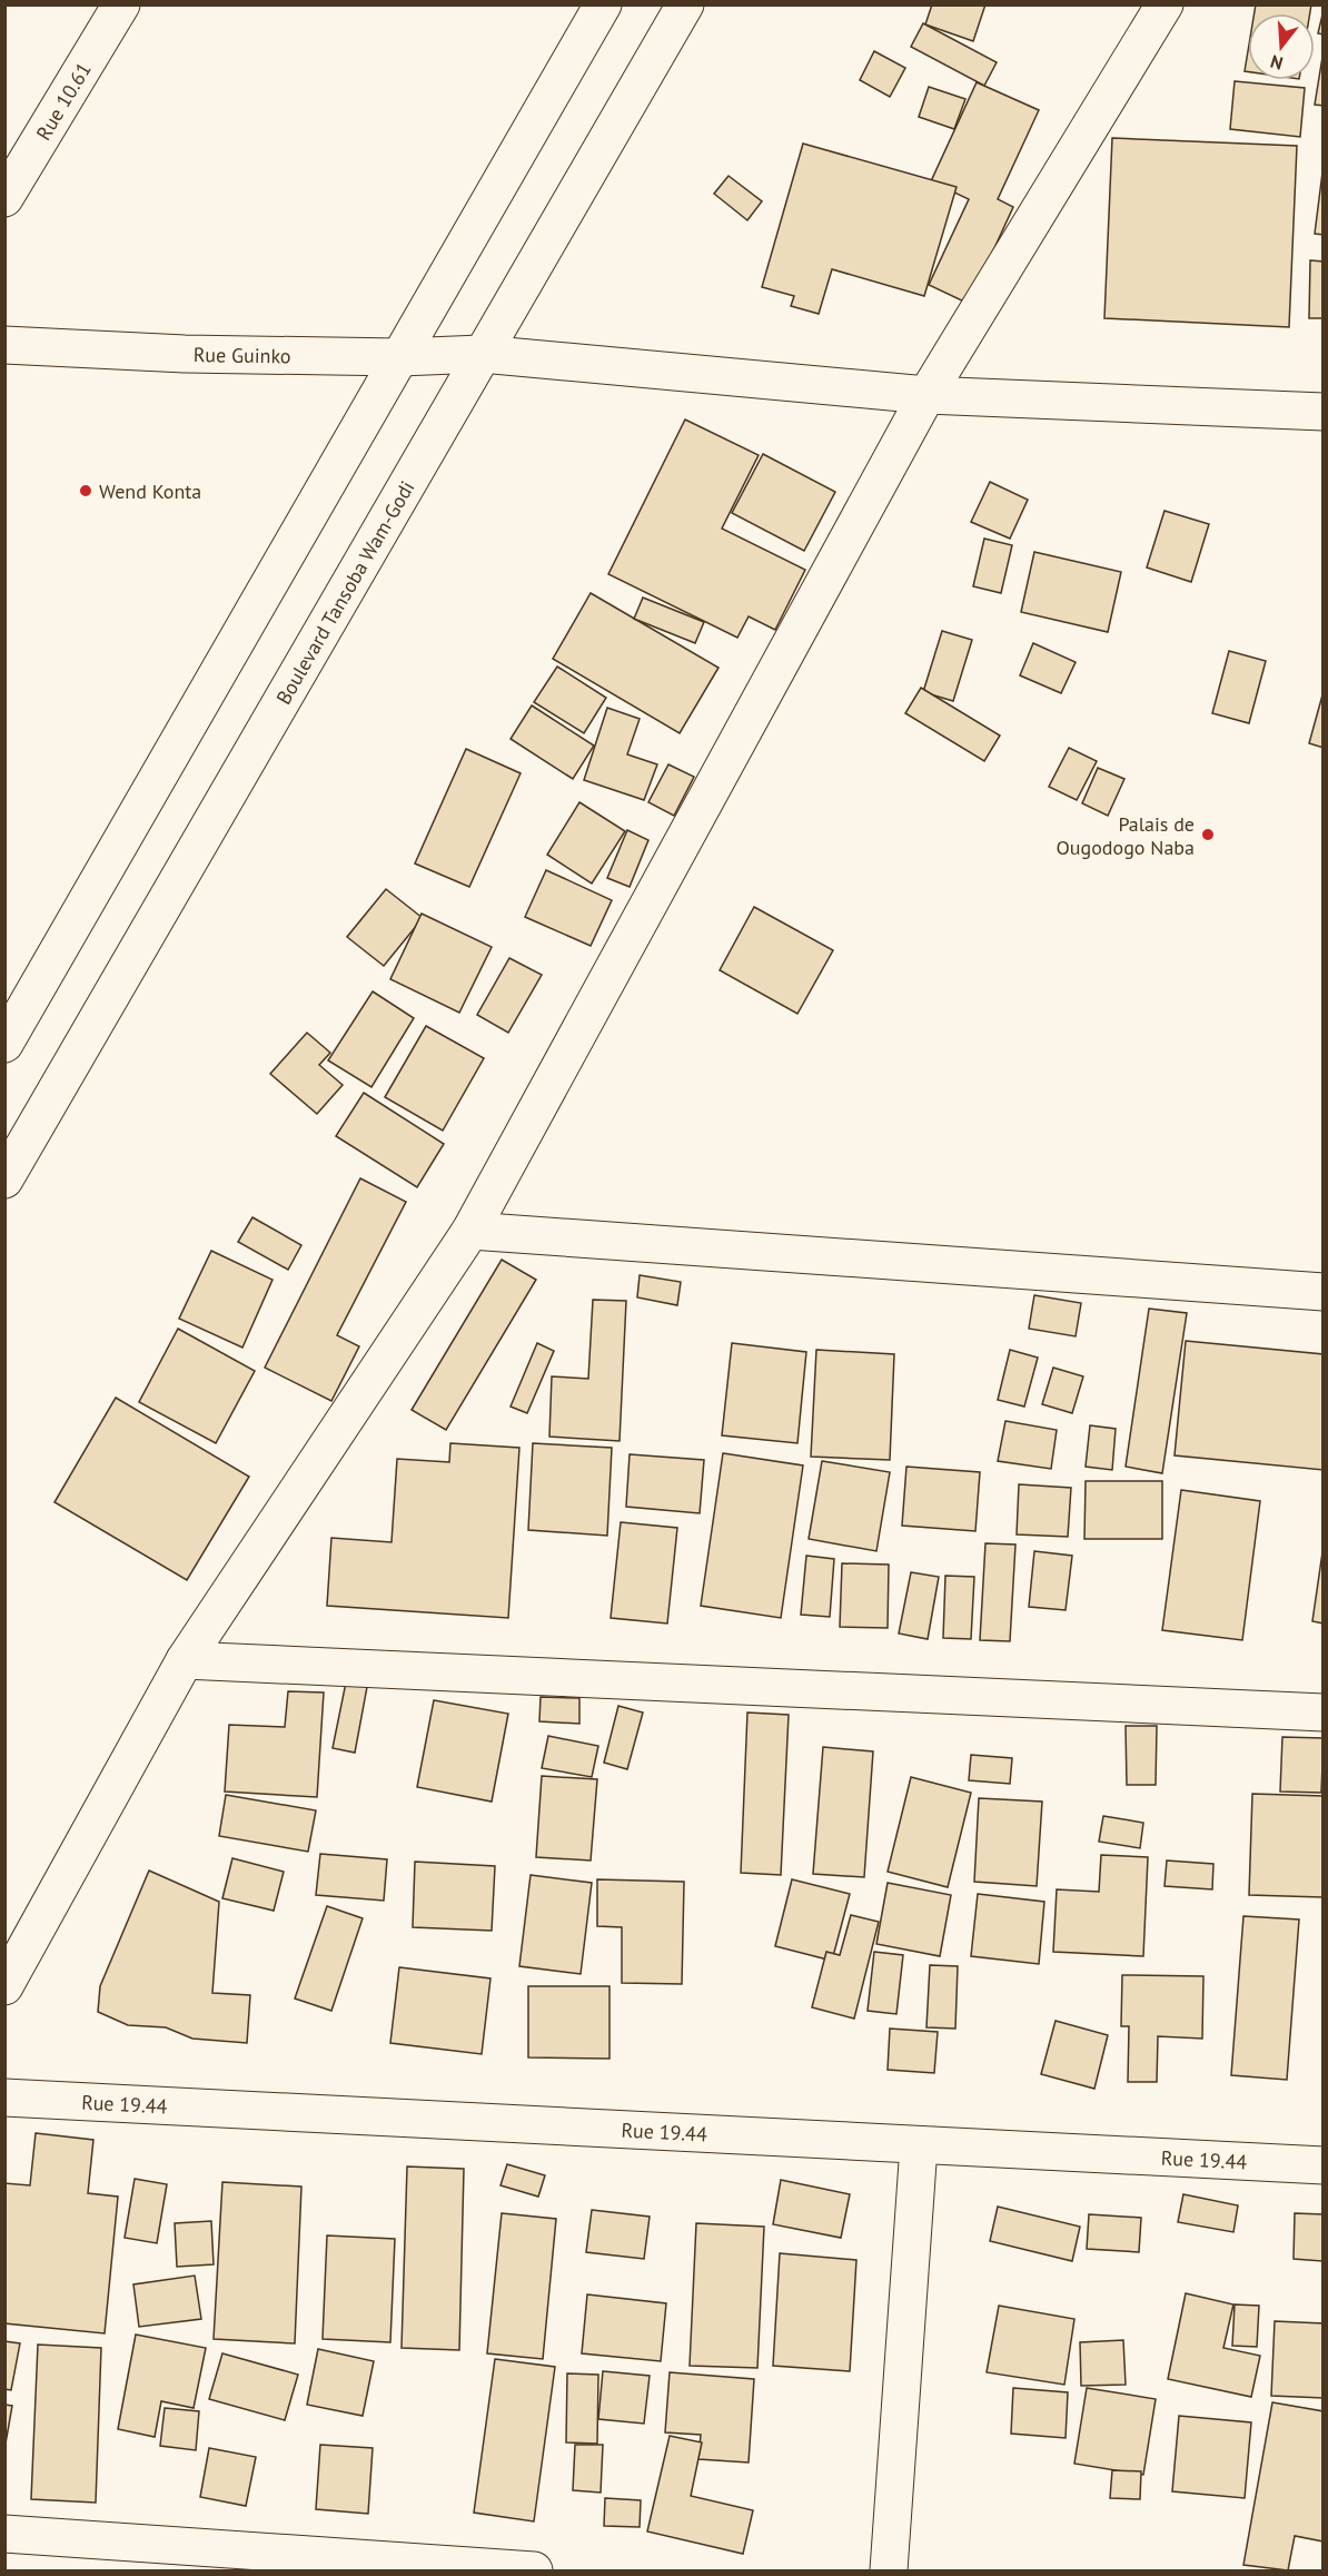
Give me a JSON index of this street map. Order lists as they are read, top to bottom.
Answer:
{
  "streets": {
    "street": [
      "Rue 10.61",
      "Rue Guinko",
      "Boulevard Tansoba Wam-Godi",
      "Rue 19.44"
    ]
  },
  "crossings": [
    ["Rue Guinko", "Boulevard Tansoba Wam-Godi"]
  ],
  "places": ["Wend Konta", "Palais de Ougodogo Naba"],
  "north": "bottom"
}
